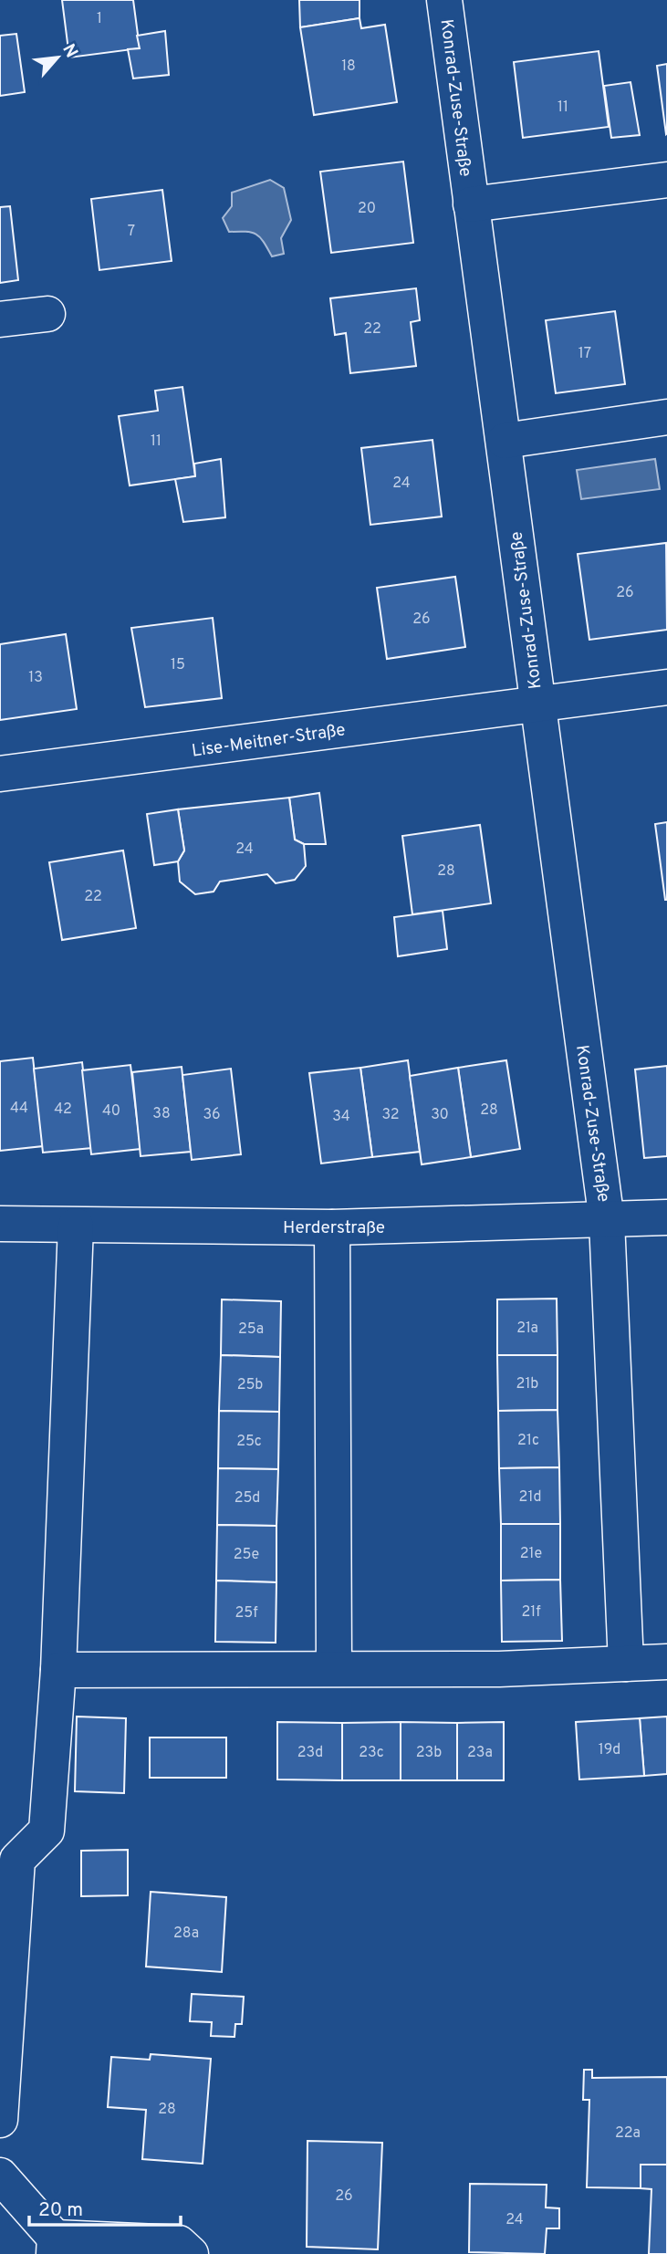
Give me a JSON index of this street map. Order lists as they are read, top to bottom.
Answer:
{
  "streets": {
    "street": ["Konrad-Zuse-Straße", "Lise-Meitner-Straße", "Herderstraße"]
  },
  "crossings": [
    ["Konrad-Zuse-Straße", "Lise-Meitner-Straße"],
    ["Konrad-Zuse-Straße", "Herderstraße"]
  ],
  "house_numbers": [
    "1",
    "18",
    "11",
    "20",
    "7",
    "22",
    "17",
    "11",
    "24",
    "26",
    "26",
    "15",
    "13",
    "24",
    "28",
    "22",
    "44",
    "42",
    "28",
    "40",
    "38",
    "36",
    "32",
    "30",
    "34",
    "21a",
    "25a",
    "21b",
    "25b",
    "21c",
    "25c",
    "21d",
    "25d",
    "21e",
    "25e",
    "21f",
    "25f",
    "19d",
    "23d",
    "23c",
    "23b",
    "23a",
    "28a",
    "28",
    "22a",
    "26",
    "24"
  ],
  "scale_bar": "20 m",
  "north": "top right"
}
